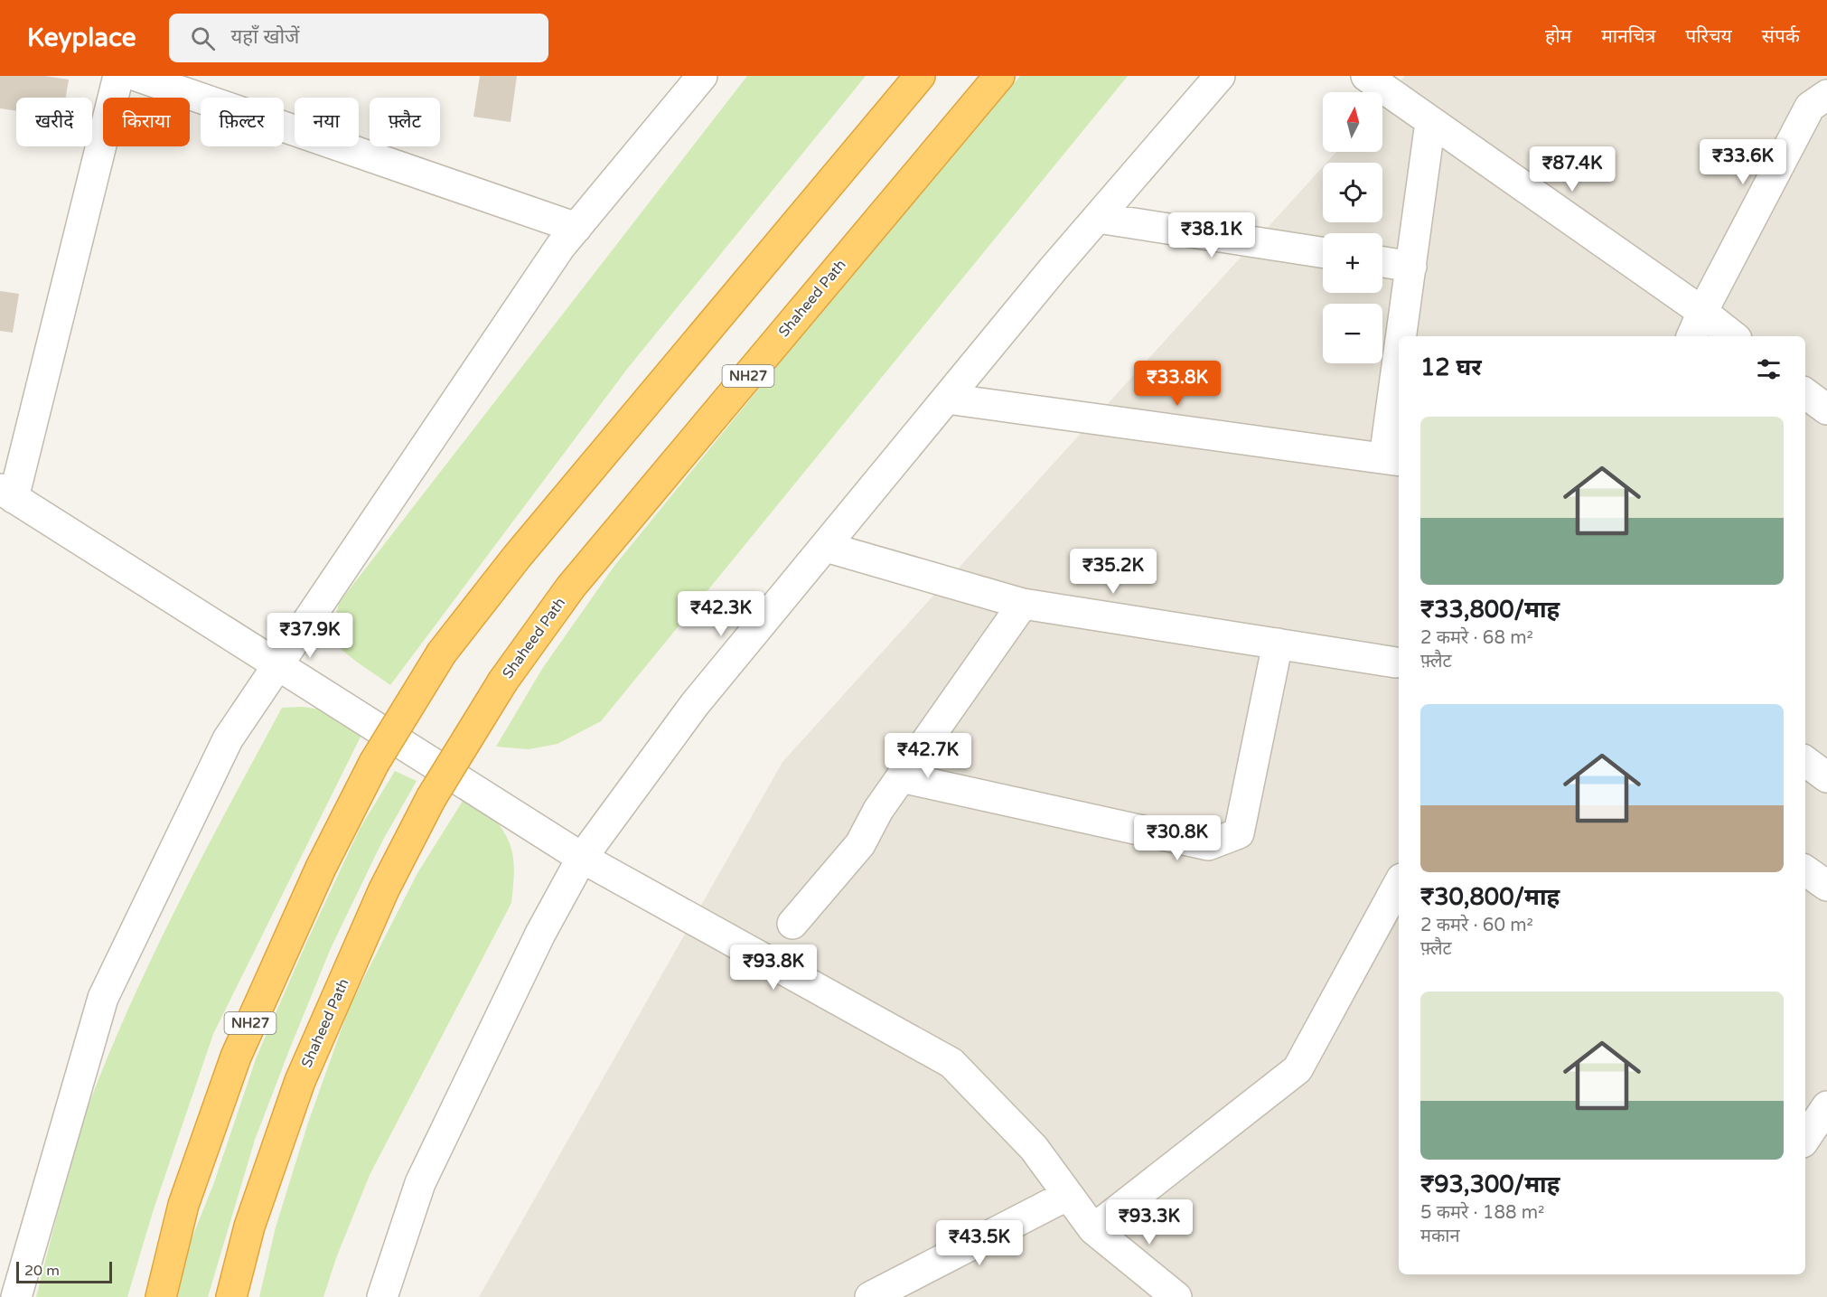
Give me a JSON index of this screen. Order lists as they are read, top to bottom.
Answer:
{
  "streets": {
    "highway": ["Shaheed Path", "NH27"]
  },
  "scale_bar": "20 m",
  "north": "top",
  "page": {
    "header": "Keyplace",
    "search": "यहाँ खोजें",
    "nav": [
      "होम",
      "मानचित्र",
      "परिचय",
      "संपर्क"
    ],
    "map_buttons": ["+", "−"],
    "chip": [
      "खरीदें",
      "किराया",
      "फ़िल्टर",
      "नया",
      "फ़्लैट"
    ],
    "price": [
      "₹33.6K",
      "₹87.4K",
      "₹38.1K",
      "₹33.8K",
      "₹35.2K",
      "₹42.3K",
      "₹37.9K",
      "₹42.7K",
      "₹30.8K",
      "₹93.8K",
      "₹93.3K",
      "₹43.5K"
    ],
    "heading": "12 घर",
    "list": [
      {
        "name": "₹33,800/माह",
        "note": "2 कमरे · 68 m² · फ़्लैट"
      },
      {
        "name": "₹30,800/माह",
        "note": "2 कमरे · 60 m² · फ़्लैट"
      },
      {
        "name": "₹93,300/माह",
        "note": "5 कमरे · 188 m² · मकान"
      }
    ],
    "scale": "20 m"
  }
}
